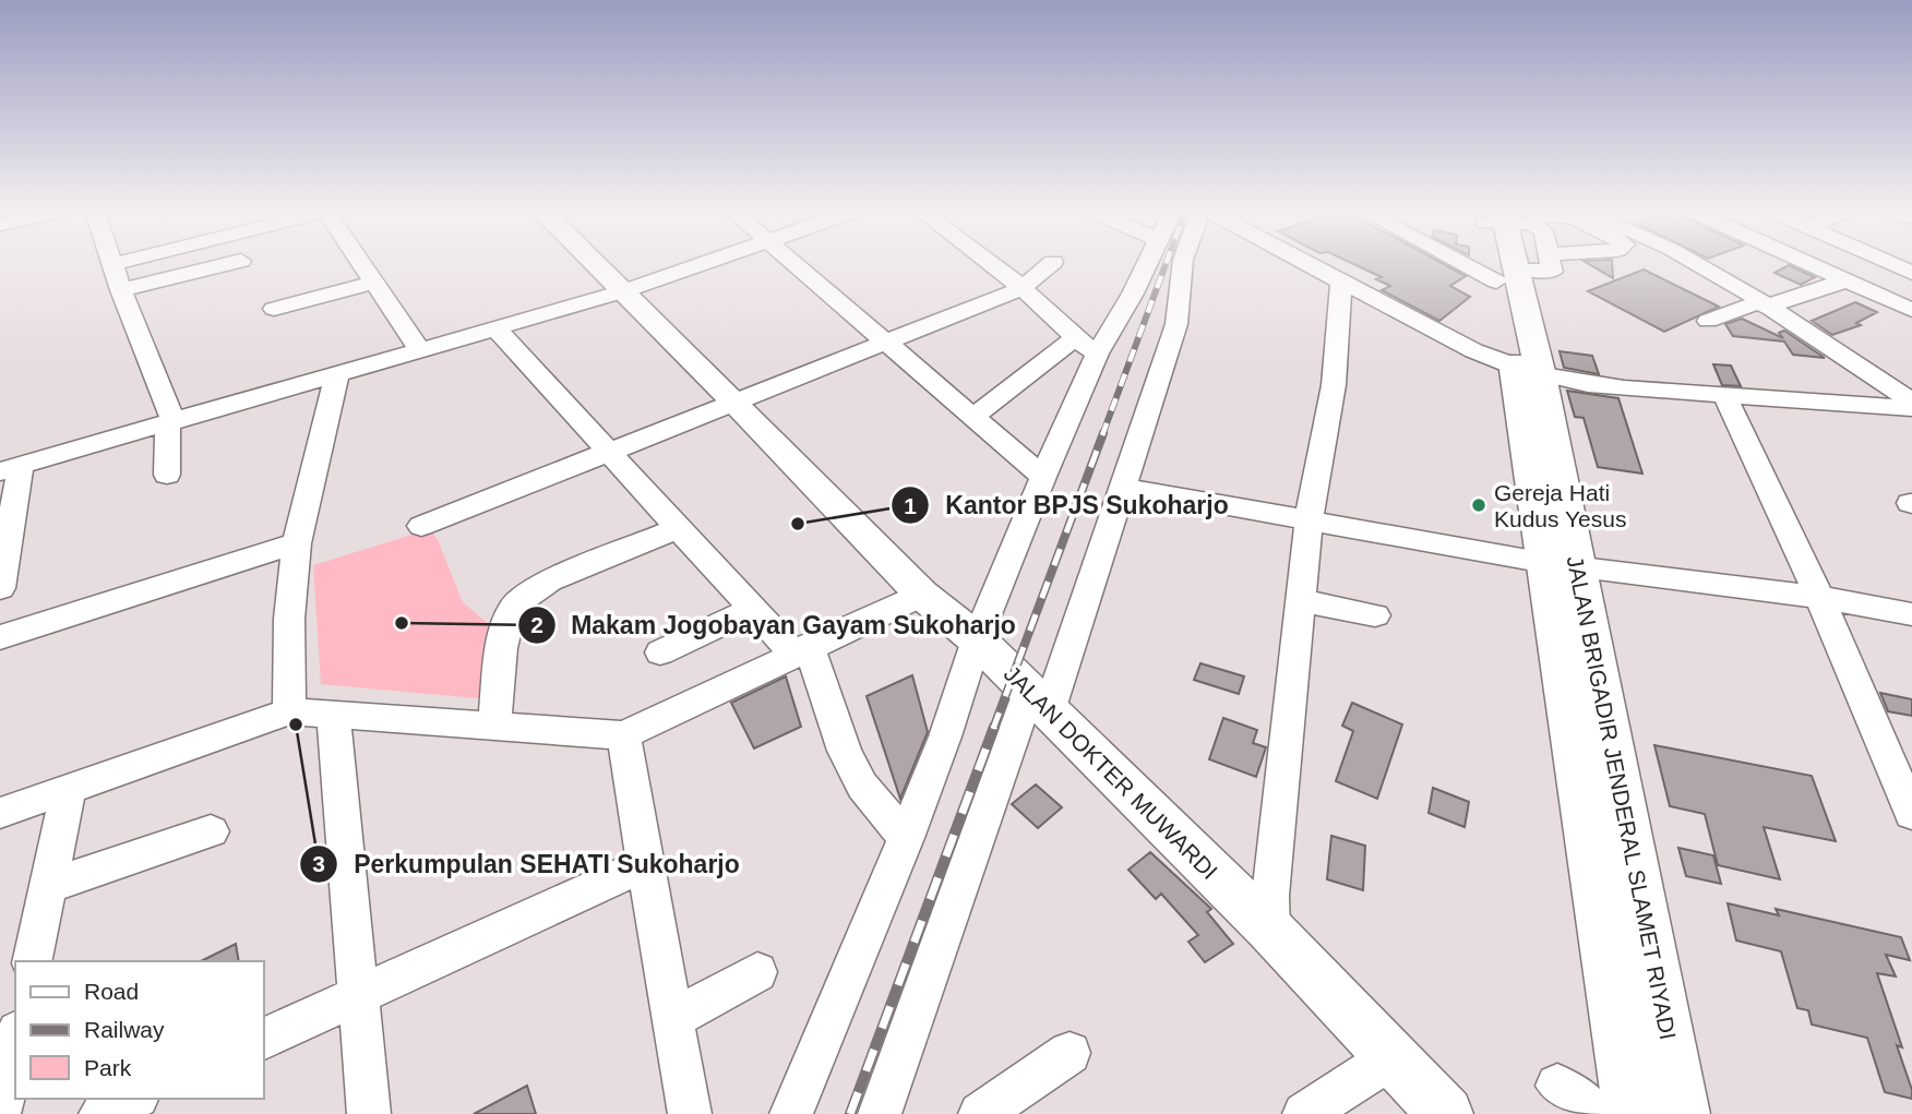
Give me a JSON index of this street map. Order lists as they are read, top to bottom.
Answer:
{
  "streets": {
    "main road": ["JALAN DOKTER MUWARDI", "JALAN BRIGADIR JENDERAL SLAMET RIYADI"]
  },
  "places": [
    "Gereja Hati Kudus Yesus",
    "Kantor BPJS Sukoharjo",
    "Makam Jogobayan Gayam Sukoharjo",
    "Perkumpulan SEHATI Sukoharjo"
  ],
  "legend": ["Road", "Railway", "Park"]
}
